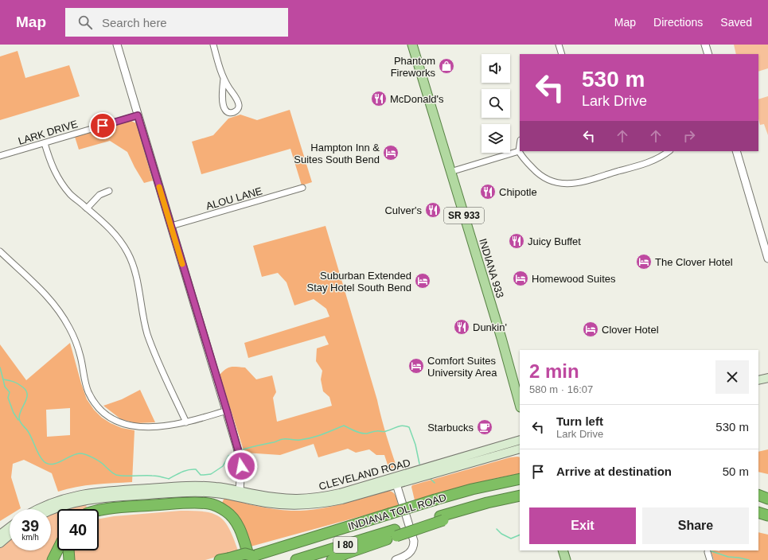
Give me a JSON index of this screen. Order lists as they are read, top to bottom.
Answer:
{
  "streets": {
    "highway": ["INDIANA TOLL ROAD", "I 80"],
    "main road": ["SR 933", "INDIANA 933", "CLEVELAND ROAD"],
    "street": ["LARK DRIVE", "ALOU LANE"]
  },
  "places": {
    "shop": ["Phantom Fireworks"],
    "restaurant": [
      "McDonald's",
      "Chipotle",
      "Culver's",
      "Juicy Buffet",
      "Dunkin'"
    ],
    "hotel": [
      "Hampton Inn & Suites South Bend",
      "The Clover Hotel",
      "Homewood Suites",
      "Suburban Extended Stay Hotel South Bend",
      "Clover Hotel",
      "Comfort Suites University Area"
    ],
    "cafe": ["Starbucks"]
  },
  "page": {
    "header": "Map",
    "search": "Search here",
    "nav": ["Map", "Directions", "Saved"],
    "turn": ["530 m", "Lark Drive"],
    "heading": ["2 min", "580 m · 16:07"],
    "list": [
      {
        "name": "Turn left",
        "note": "Lark Drive",
        "value": "530 m"
      },
      {
        "name": "Arrive at destination",
        "value": "50 m"
      }
    ],
    "buttons": ["Exit", "Share"],
    "speed": "39 km/h",
    "limit": "40"
  }
}
